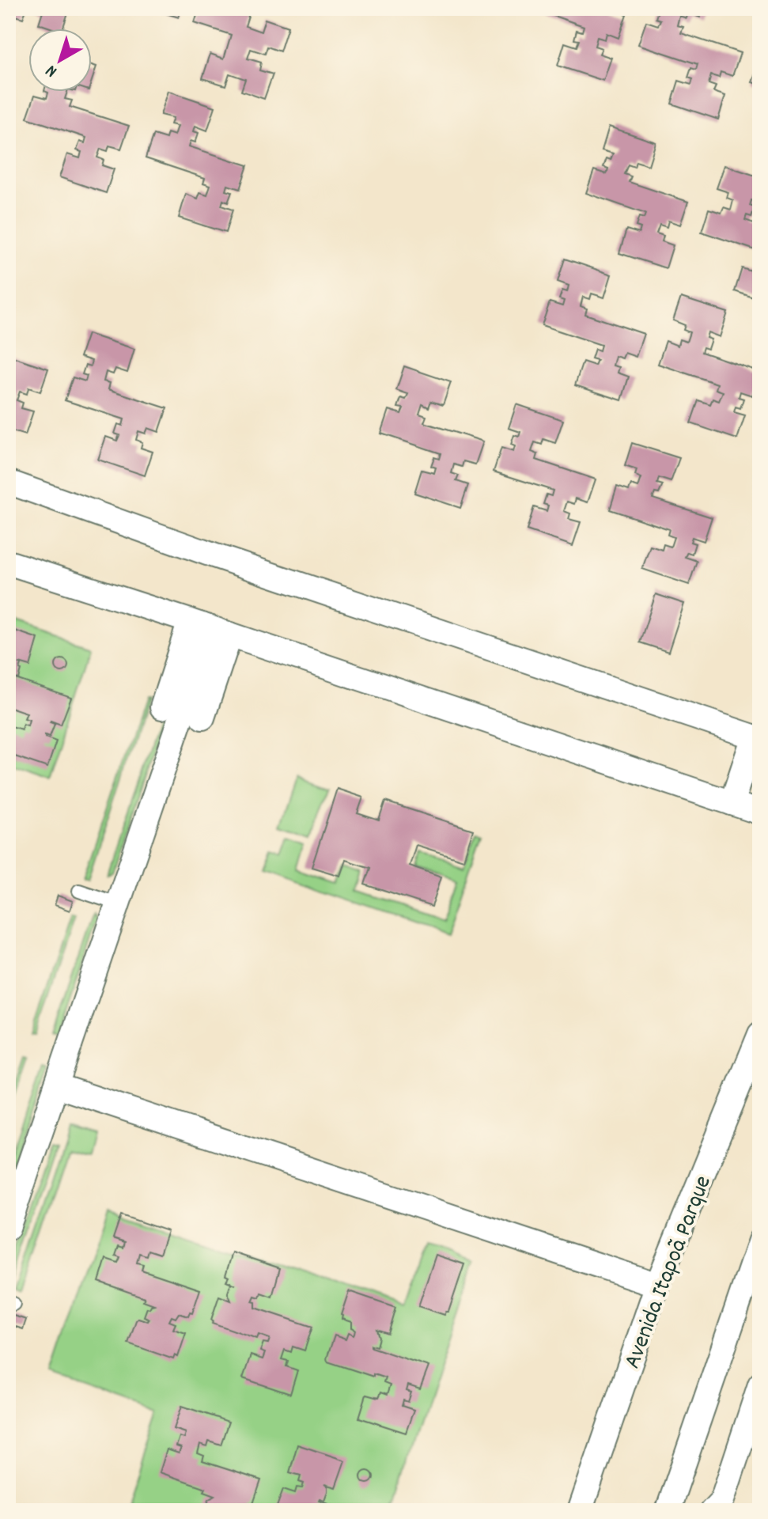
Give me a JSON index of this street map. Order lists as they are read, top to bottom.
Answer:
{
  "streets": {
    "street": ["Avenida Itapoã Parque"]
  },
  "north": "bottom left"
}
